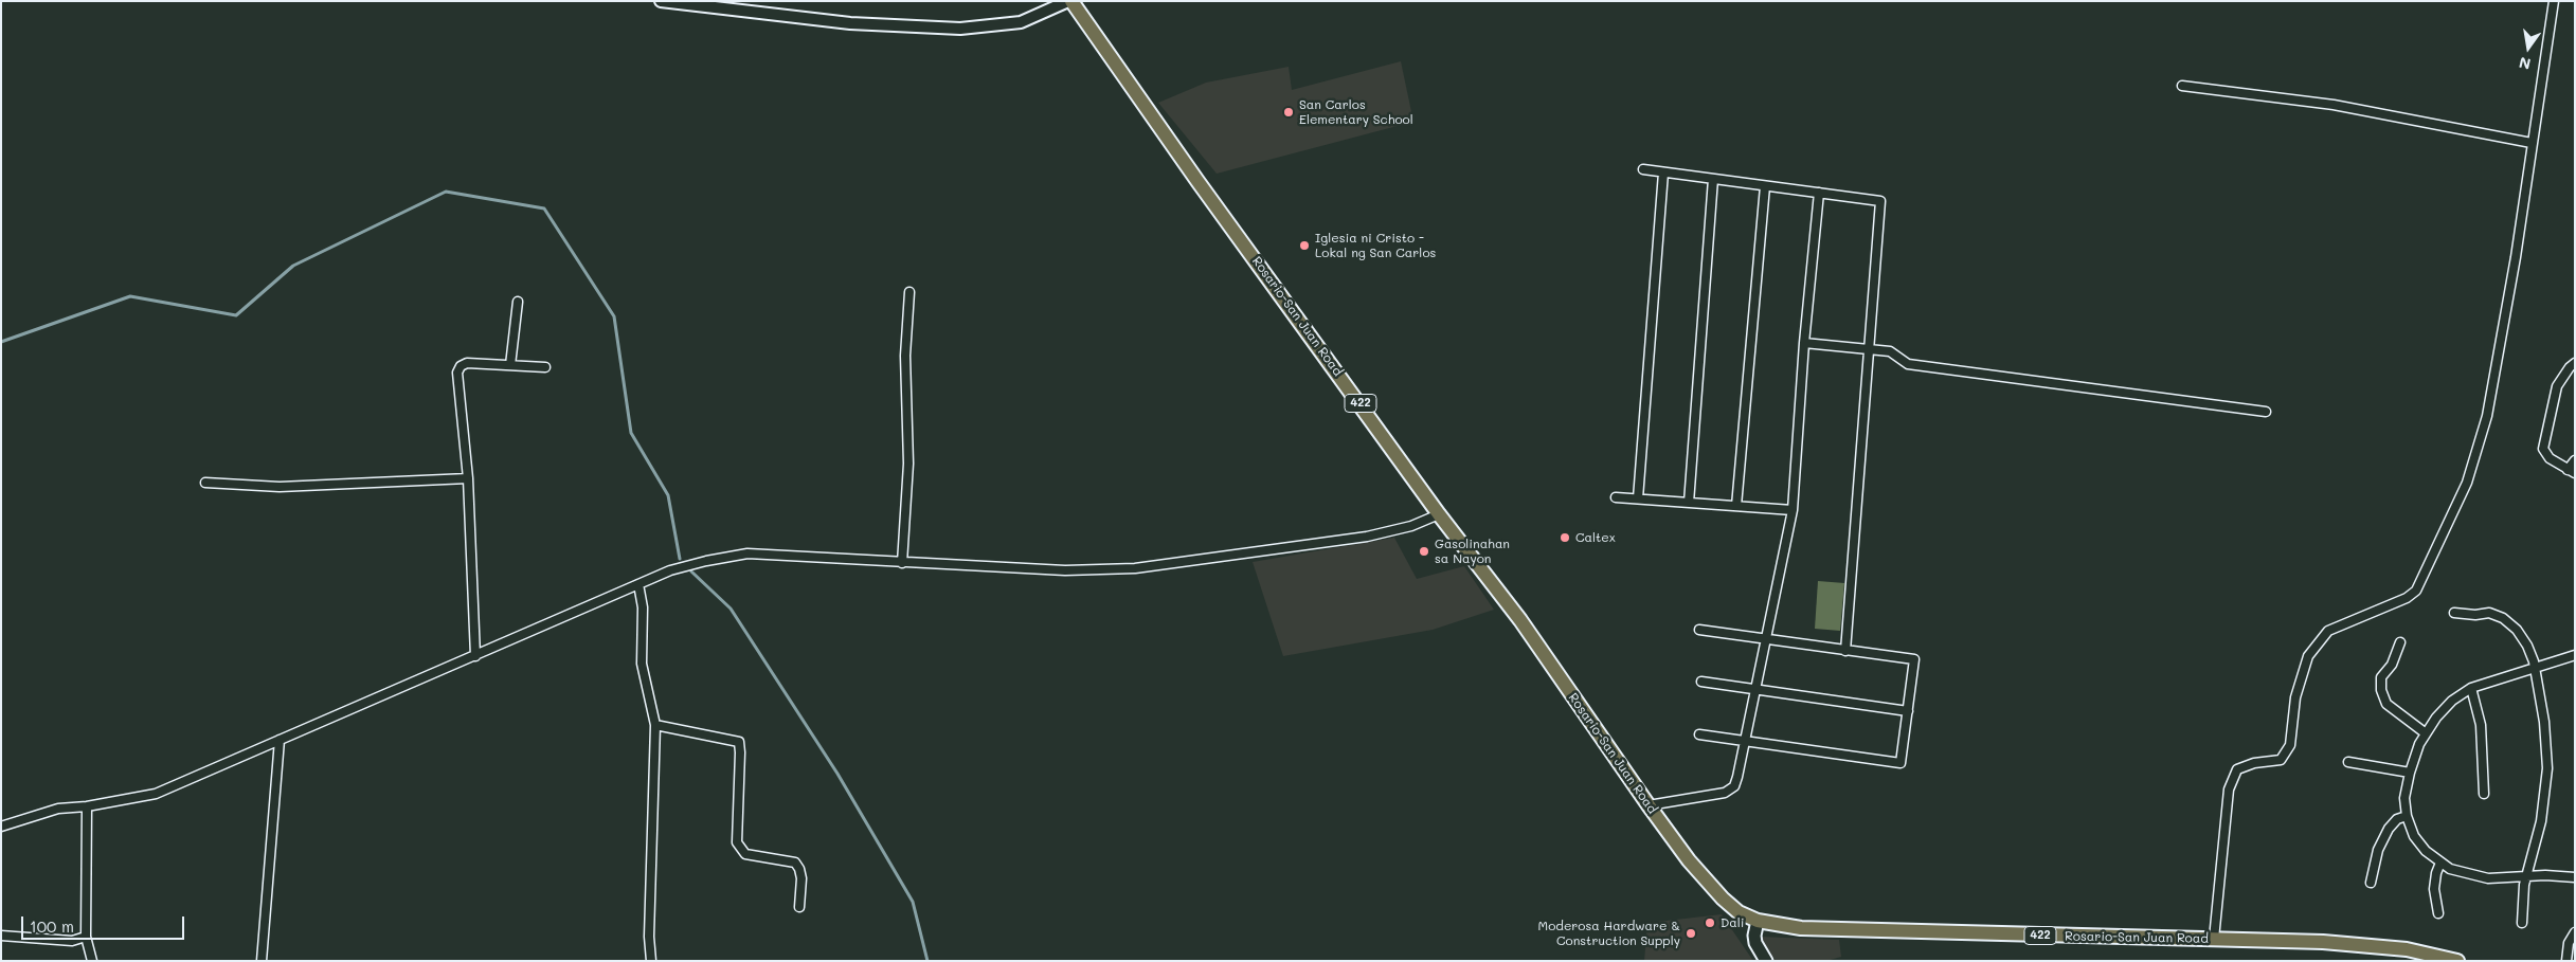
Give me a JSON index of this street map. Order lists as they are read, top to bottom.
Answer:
{
  "streets": {
    "main road": ["Rosario-San Juan Road", "422"]
  },
  "places": [
    "San Carlos Elementary School",
    "Iglesia ni Cristo - Lokal ng San Carlos",
    "Caltex",
    "Gasolinahan sa Nayon",
    "Dali",
    "Moderosa Hardware & Construction Supply"
  ],
  "scale_bar": "100 m",
  "north": "bottom"
}
